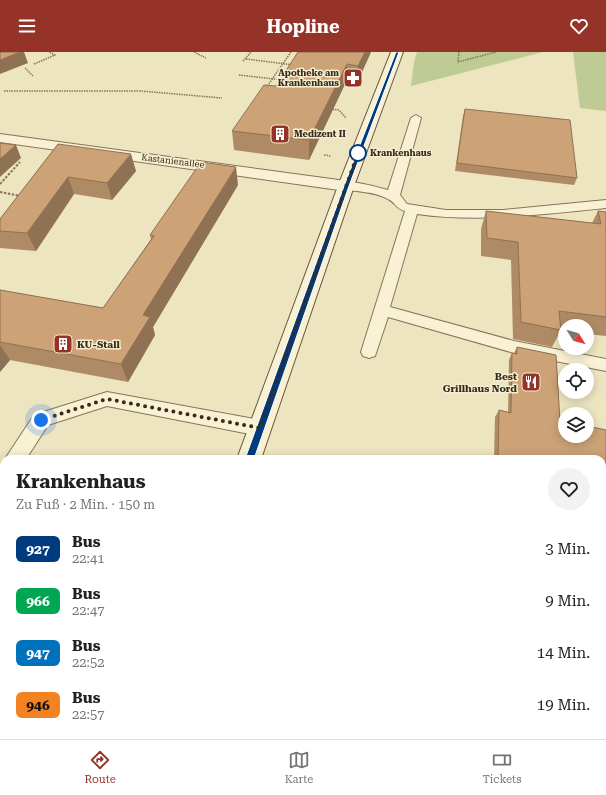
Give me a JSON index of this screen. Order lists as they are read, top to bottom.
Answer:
{
  "streets": {
    "main road": ["Kastanienallee"]
  },
  "places": {
    "pharmacy": ["Apotheke am Krankenhaus"],
    "building": ["Medizent II", "KU-Stall"],
    "other": ["Krankenhaus"],
    "restaurant": ["Best Grillhaus Nord"]
  },
  "lines": ["bus line 927"],
  "north": "bottom right",
  "page": {
    "header": "Hopline",
    "heading": ["Krankenhaus", "Zu Fuß · 2 Min. · 150 m"],
    "list": [
      {
        "mark": "927",
        "name": "Bus",
        "note": "22:41",
        "value": "3 Min."
      },
      {
        "mark": "966",
        "name": "Bus",
        "note": "22:47",
        "value": "9 Min."
      },
      {
        "mark": "947",
        "name": "Bus",
        "note": "22:52",
        "value": "14 Min."
      },
      {
        "mark": "946",
        "name": "Bus",
        "note": "22:57",
        "value": "19 Min."
      }
    ],
    "tabs": ["Route", "Karte", "Tickets"]
  }
}
